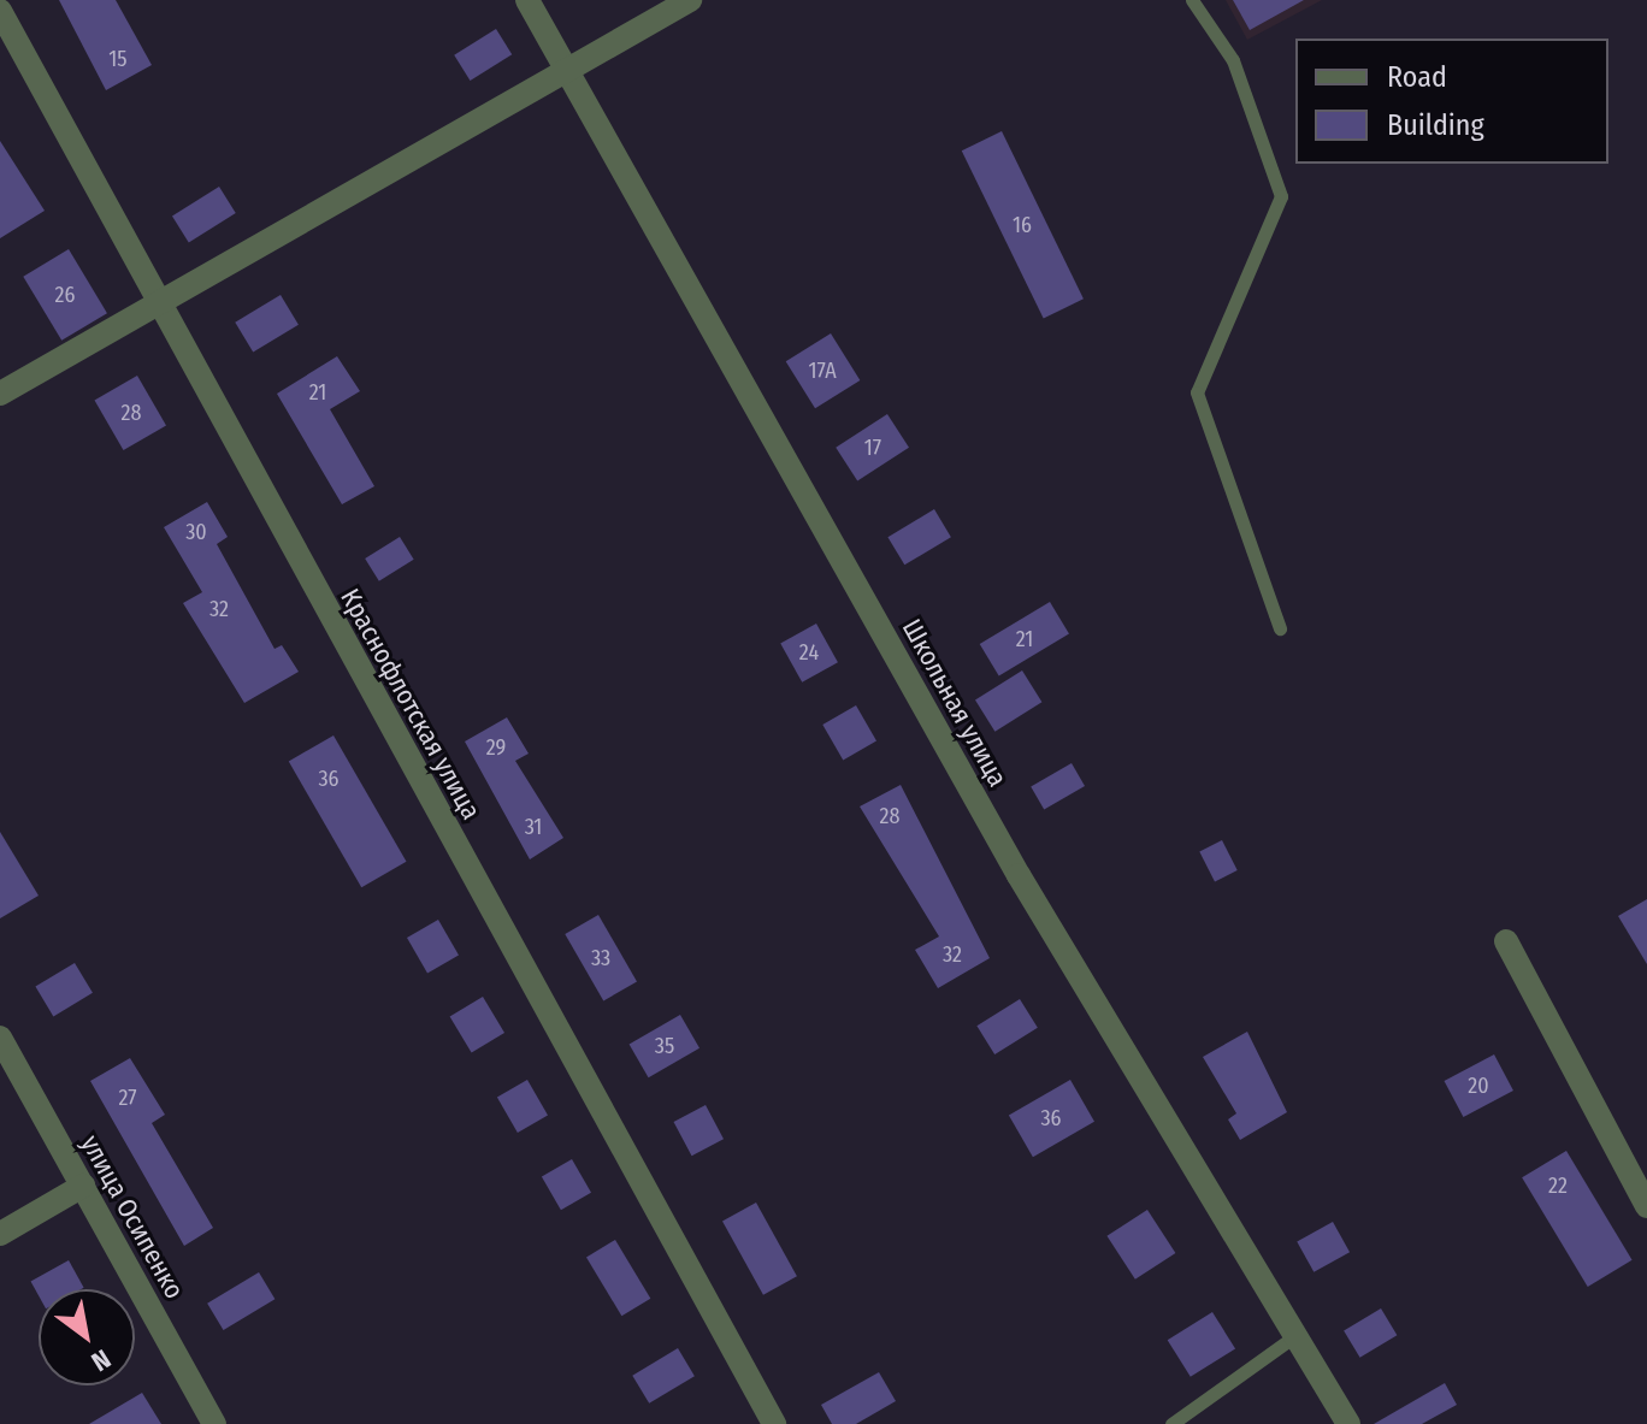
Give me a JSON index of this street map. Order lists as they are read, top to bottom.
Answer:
{
  "streets": {
    "street": ["Школьная улица", "Краснофлотская улица", "улица Осипенко"]
  },
  "house_numbers": [
    "15",
    "16",
    "26",
    "17А",
    "21",
    "28",
    "17",
    "30",
    "32",
    "21",
    "24",
    "29",
    "36",
    "28",
    "31",
    "32",
    "33",
    "35",
    "20",
    "27",
    "36",
    "22"
  ],
  "legend": ["Road", "Building"],
  "north": "bottom right"
}
